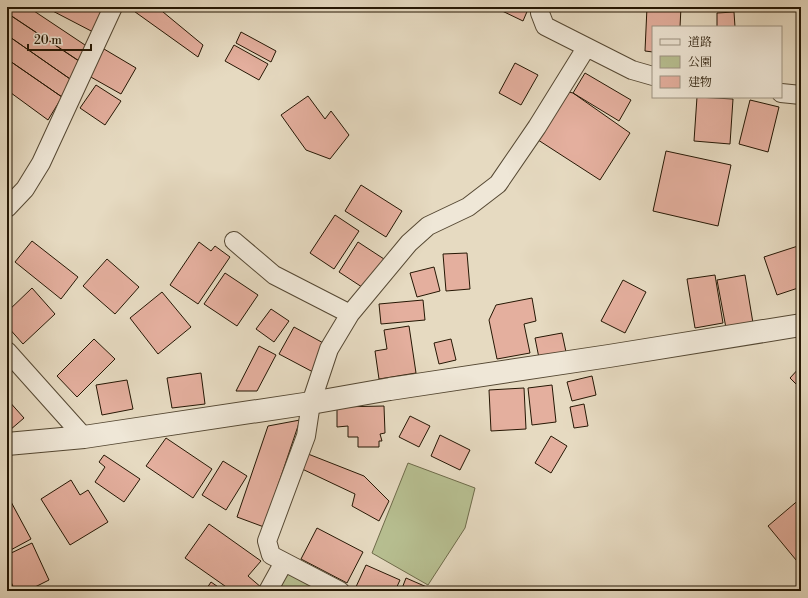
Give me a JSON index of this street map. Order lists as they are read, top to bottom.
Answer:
{
  "legend": ["道路", "公園", "建物"],
  "scale_bar": "20 m"
}
